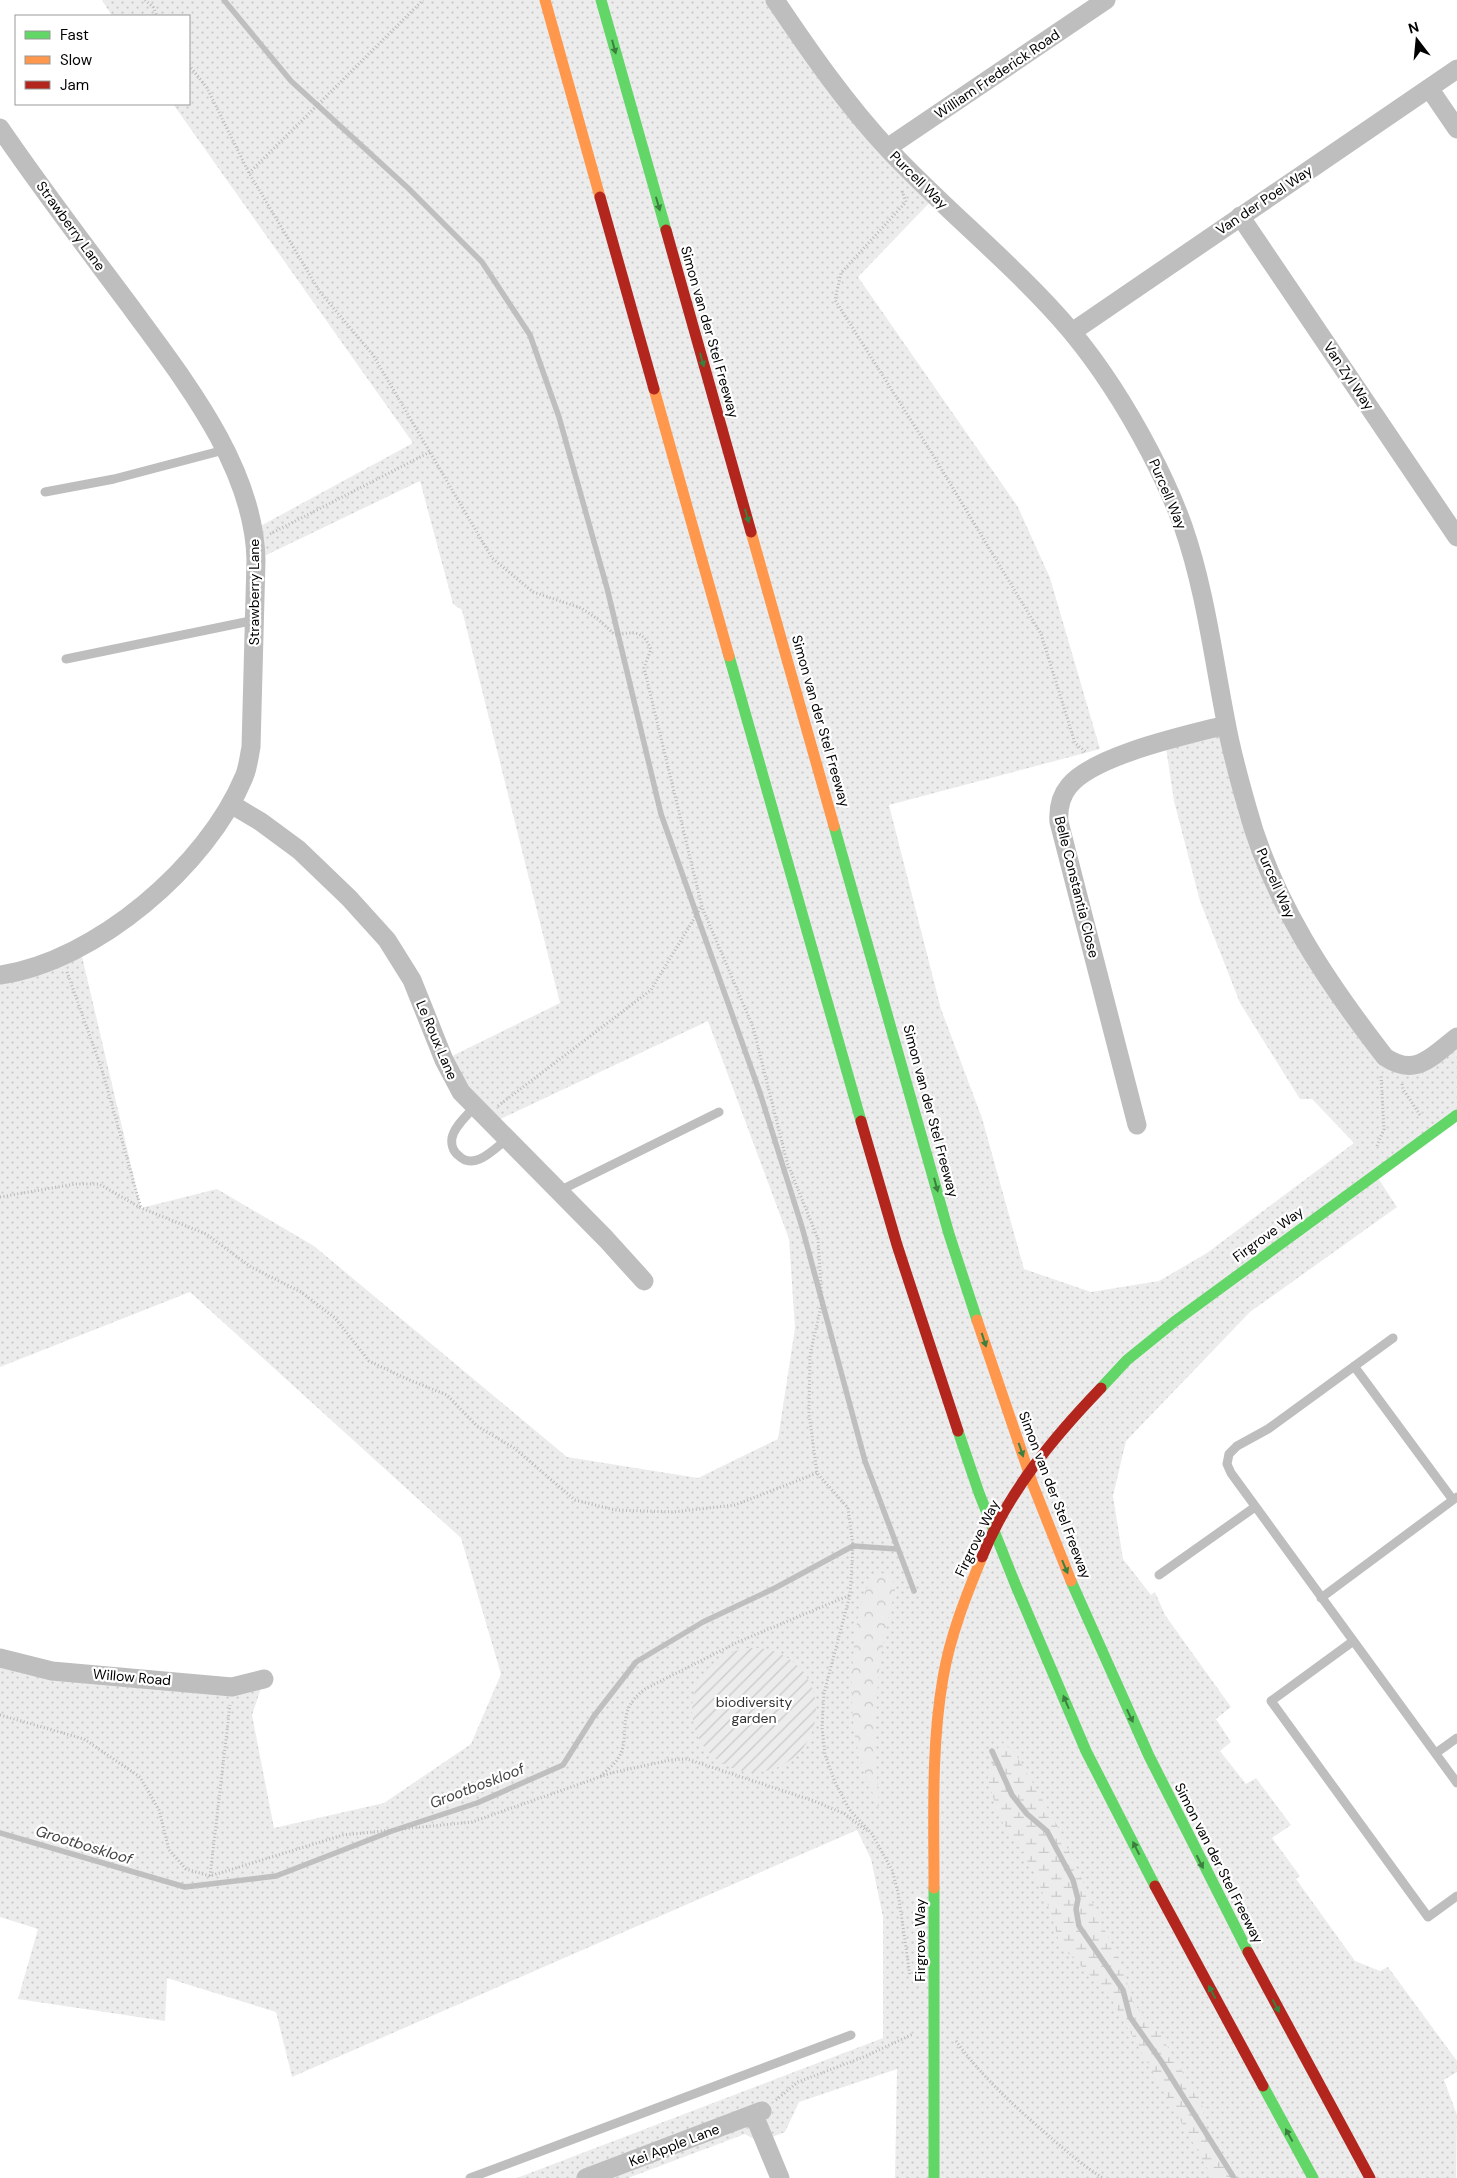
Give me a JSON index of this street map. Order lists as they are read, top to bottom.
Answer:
{
  "streets": {
    "main road": ["Simon van der Stel Freeway", "Firgrove Way"],
    "street": [
      "William Frederick Road",
      "Purcell Way",
      "Van der Poel Way",
      "Strawberry Lane",
      "Van Zyl Way",
      "Belle Constantia Close",
      "Le Roux Lane",
      "Willow Road",
      "Kei Apple Lane"
    ]
  },
  "crossings": [
    ["William Frederick Road", "Purcell Way"],
    ["Purcell Way", "Van der Poel Way"],
    ["Purcell Way", "Belle Constantia Close"],
    ["Van der Poel Way", "Van Zyl Way"],
    ["Strawberry Lane", "Le Roux Lane"]
  ],
  "water": ["Grootboskloof"],
  "parks": ["biodiversity garden"],
  "legend": ["Fast", "Slow", "Jam"],
  "north": "top"
}
